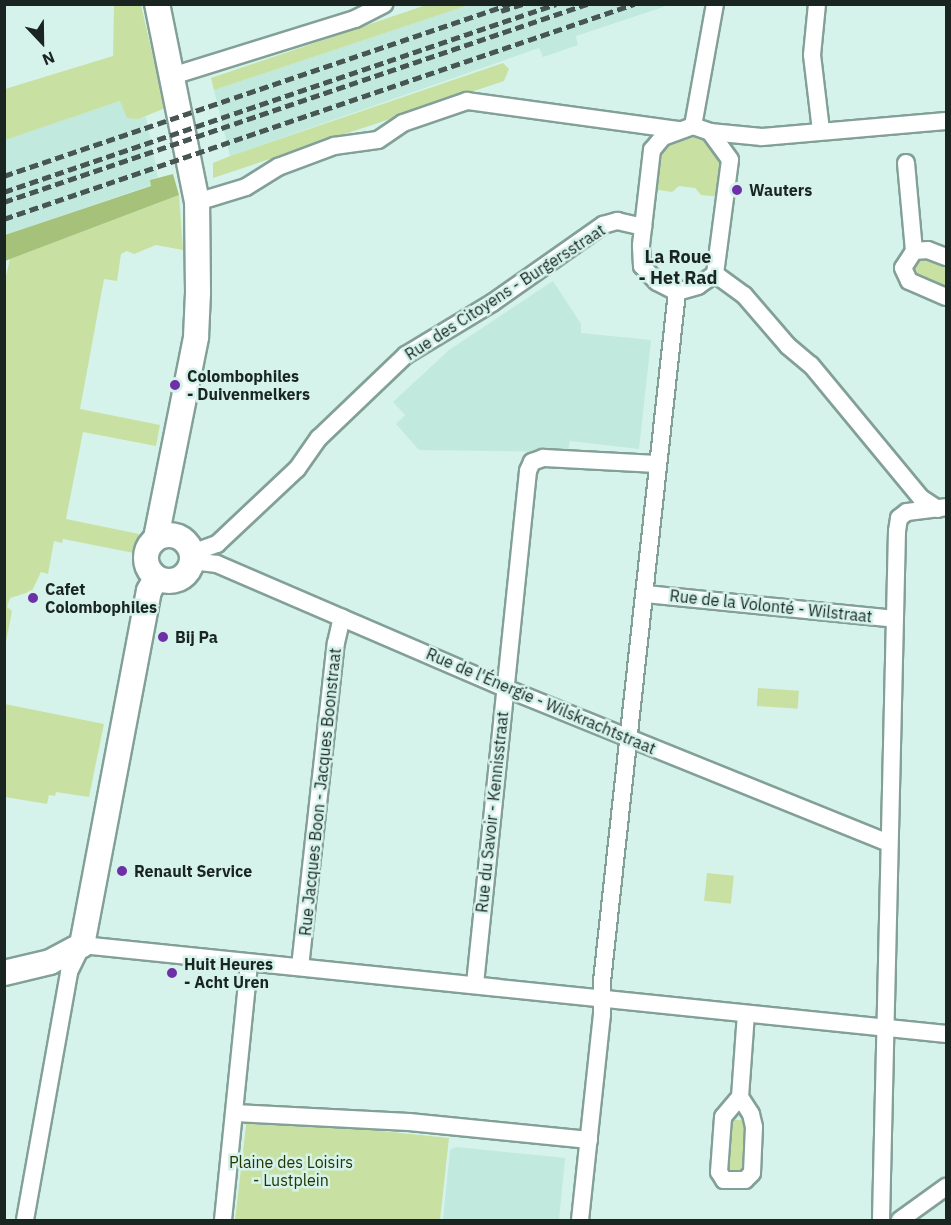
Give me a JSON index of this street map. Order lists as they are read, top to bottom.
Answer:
{
  "streets": {
    "street": [
      "Rue des Citoyens - Burgersstraat",
      "Rue de la Volonté - Wilstraat",
      "Rue de l'Énergie - Wilskrachtstraat",
      "Rue Jacques Boon - Jacques Boonstraat",
      "Rue du Savoir - Kennisstraat"
    ]
  },
  "crossings": [
    ["Rue des Citoyens - Burgersstraat", "Rue de l'Énergie - Wilskrachtstraat"],
    ["Rue de l'Énergie - Wilskrachtstraat", "Rue Jacques Boon - Jacques Boonstraat"],
    ["Rue de l'Énergie - Wilskrachtstraat", "Rue du Savoir - Kennisstraat"]
  ],
  "districts": ["La Roue - Het Rad"],
  "parks": ["Plaine des Loisirs - Lustplein"],
  "places": [
    "Wauters",
    "Colombophiles - Duivenmelkers",
    "Cafet Colombophiles",
    "Bij Pa",
    "Renault Service",
    "Huit Heures - Acht Uren"
  ],
  "north": "bottom"
}
